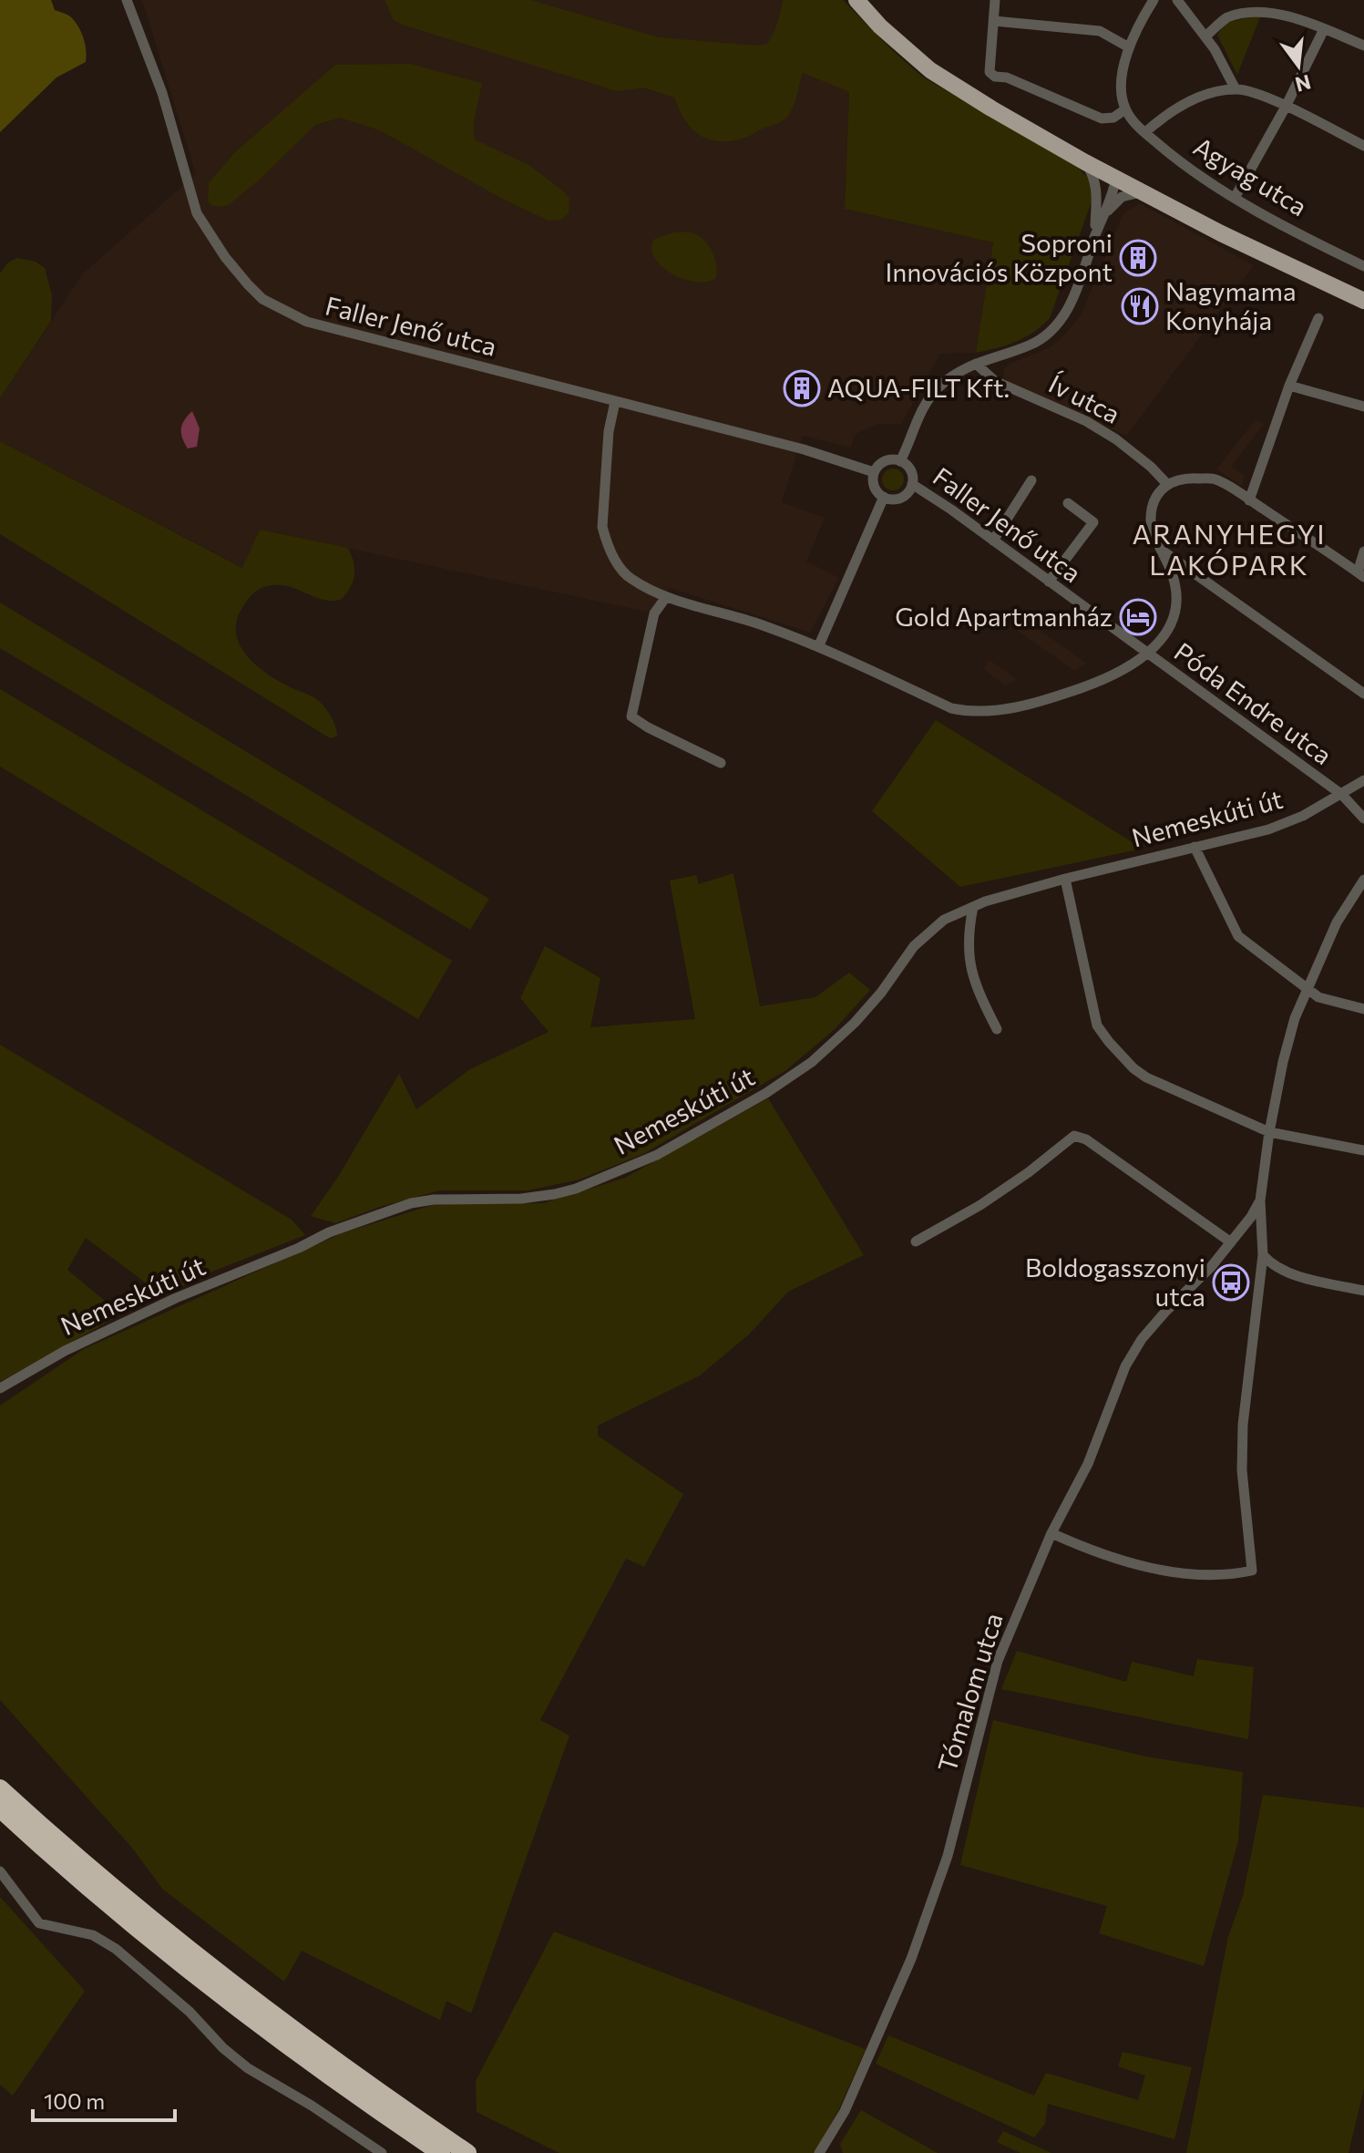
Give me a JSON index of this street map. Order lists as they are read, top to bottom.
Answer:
{
  "streets": {
    "street": [
      "Agyag utca",
      "Faller Jenő utca",
      "Ív utca",
      "Póda Endre utca",
      "Nemeskúti út",
      "Tómalom utca"
    ]
  },
  "crossings": [
    ["Faller Jenő utca", "Póda Endre utca"],
    ["Póda Endre utca", "Nemeskúti út"]
  ],
  "districts": ["ARANYHEGYI LAKÓPARK"],
  "places": {
    "building": ["Soproni Innovációs Központ", "AQUA-FILT Kft."],
    "restaurant": ["Nagymama Konyhája"],
    "hotel": ["Gold Apartmanház"],
    "bus stop": ["Boldogasszonyi utca"]
  },
  "scale_bar": "100 m",
  "north": "bottom"
}
